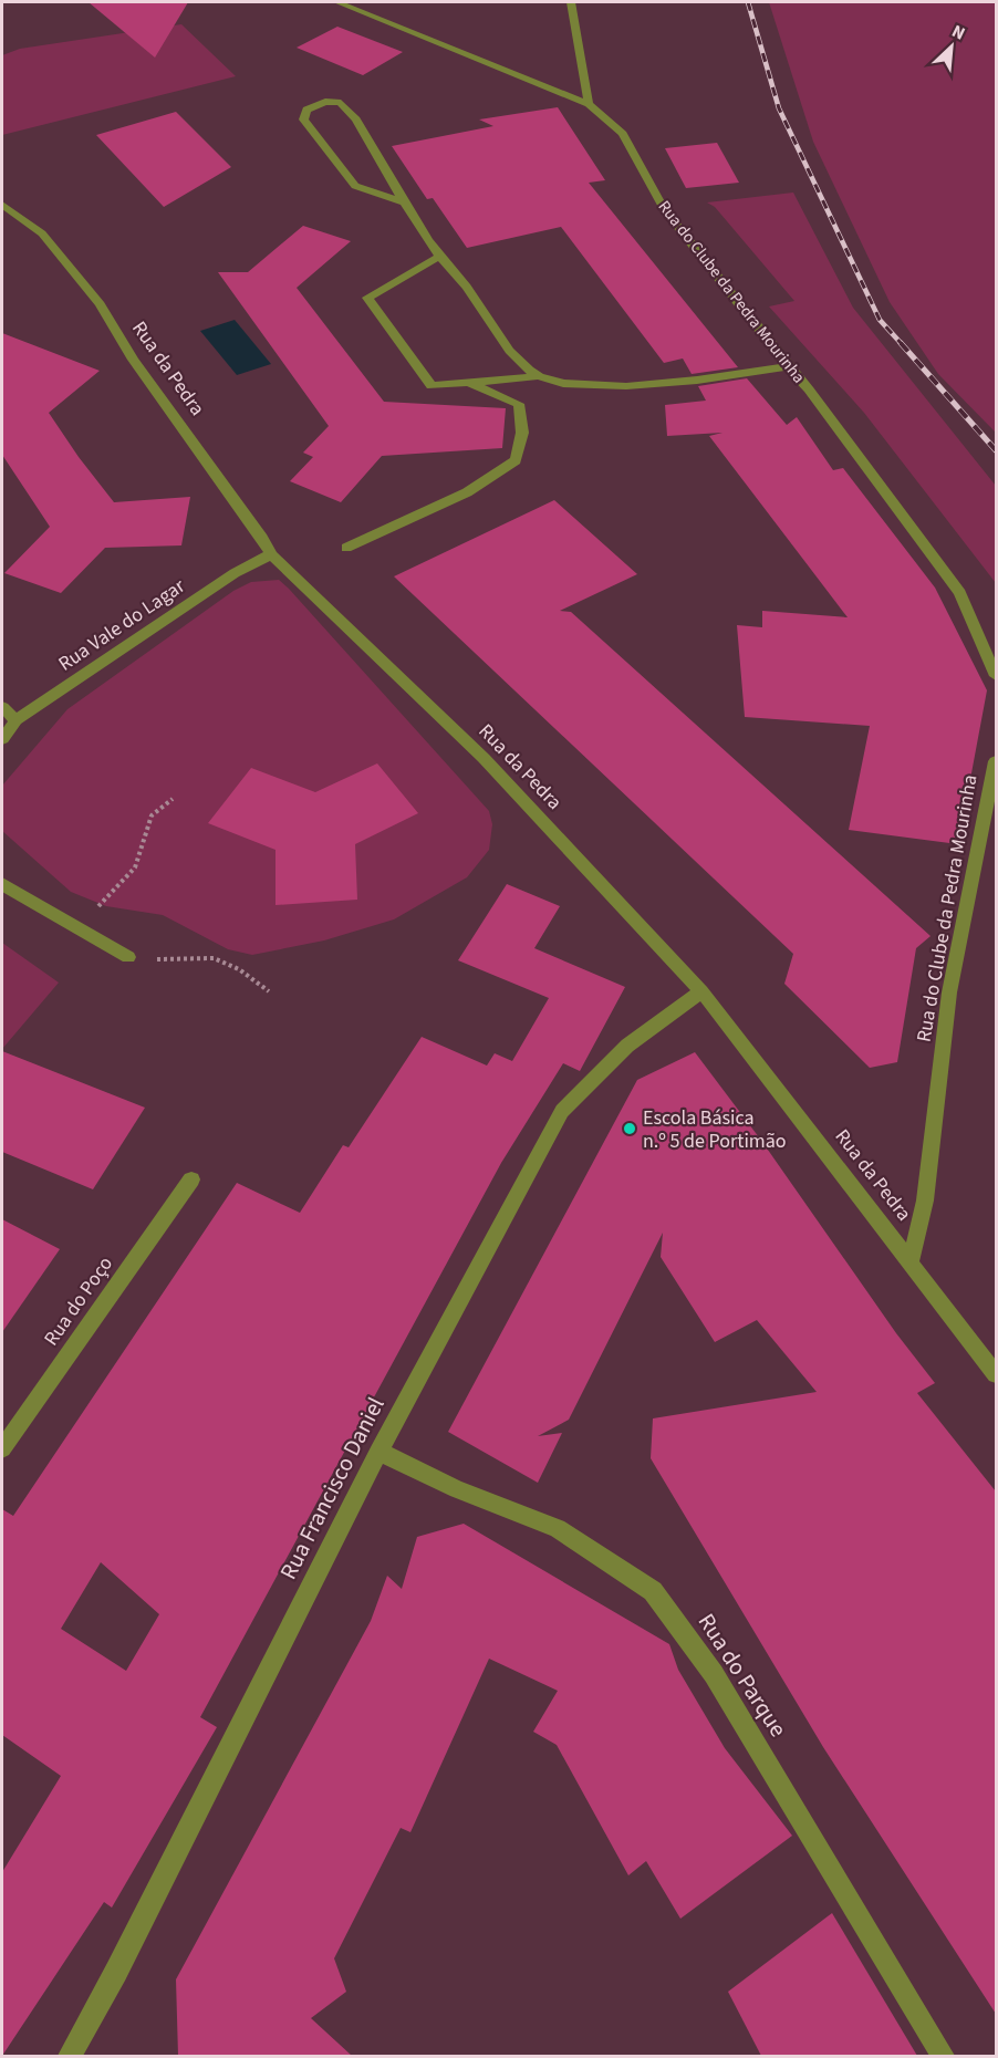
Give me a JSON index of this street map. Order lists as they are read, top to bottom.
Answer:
{
  "streets": {
    "street": [
      "Rua do Clube da Pedra Mourinha",
      "Rua da Pedra",
      "Rua Vale do Lagar",
      "Rua do Poço",
      "Rua Francisco Daniel",
      "Rua do Parque"
    ]
  },
  "crossings": [
    ["Rua do Clube da Pedra Mourinha", "Rua da Pedra"],
    ["Rua da Pedra", "Rua Vale do Lagar"],
    ["Rua da Pedra", "Rua Francisco Daniel"],
    ["Rua Francisco Daniel", "Rua do Parque"]
  ],
  "places": ["Escola Básica n.º 5 de Portimão"],
  "north": "top right"
}
